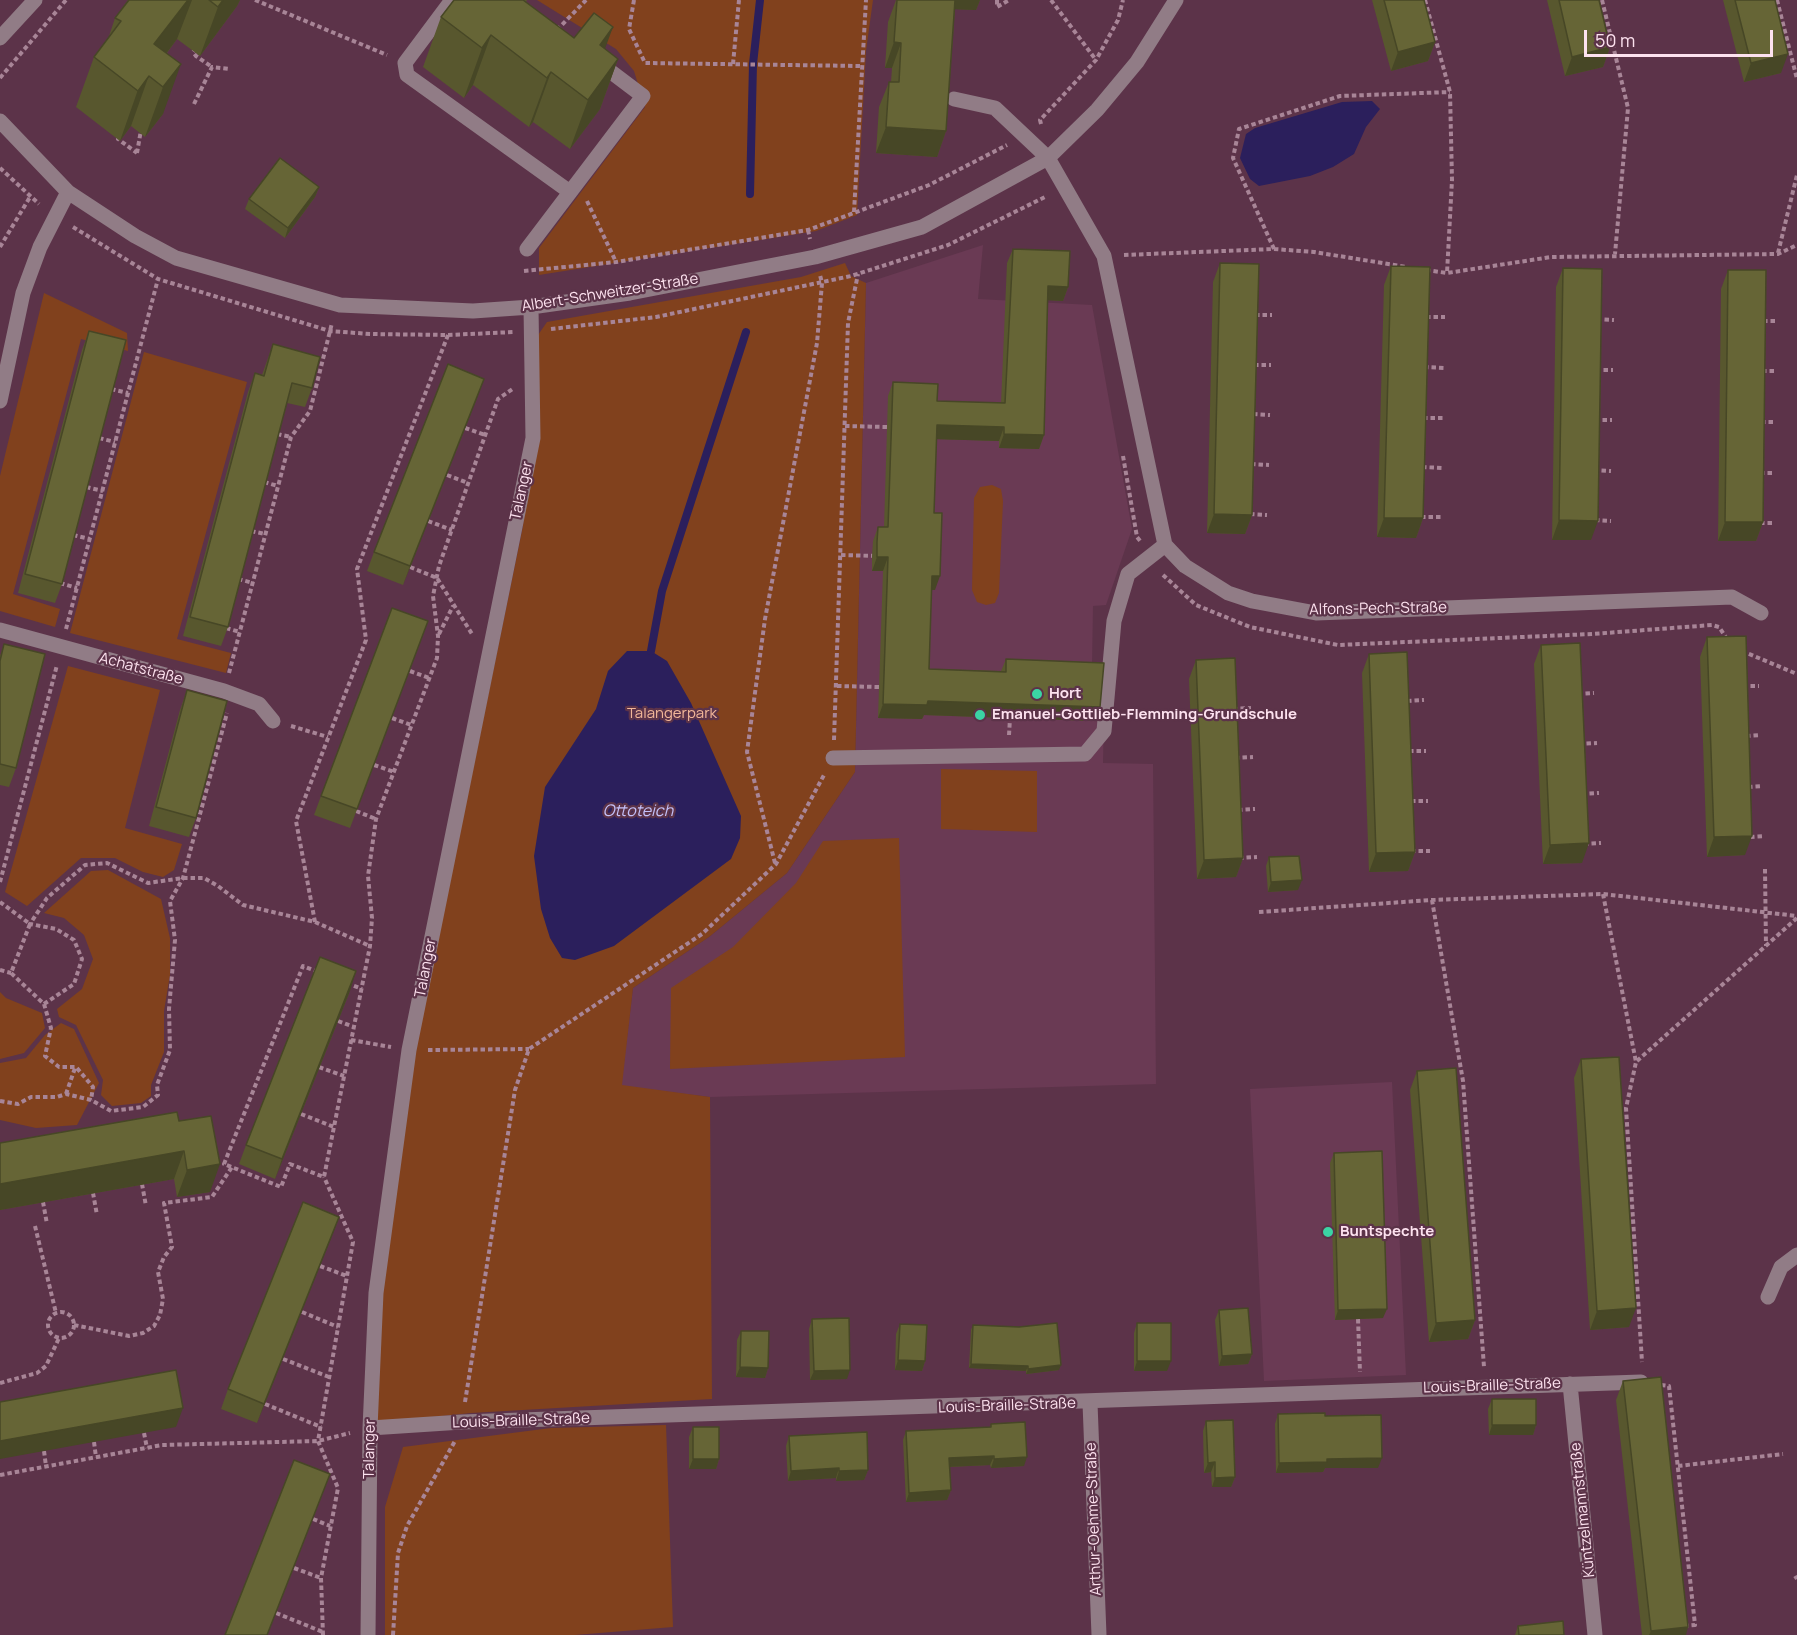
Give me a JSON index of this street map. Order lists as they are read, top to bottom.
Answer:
{
  "streets": {
    "street": [
      "Albert-Schweitzer-Straße",
      "Talanger",
      "Alfons-Pech-Straße",
      "Achatstraße",
      "Louis-Braille-Straße",
      "Küntzelmannstraße",
      "Arthur-Oehme-Straße"
    ]
  },
  "crossings": [
    ["Albert-Schweitzer-Straße", "Talanger"],
    ["Talanger", "Louis-Braille-Straße"],
    ["Louis-Braille-Straße", "Küntzelmannstraße"],
    ["Louis-Braille-Straße", "Arthur-Oehme-Straße"]
  ],
  "water": ["Ottoteich"],
  "parks": ["Talangerpark"],
  "places": ["Hort", "Emanuel-Gottlieb-Flemming-Grundschule", "Buntspechte"],
  "scale_bar": "50 m"
}
